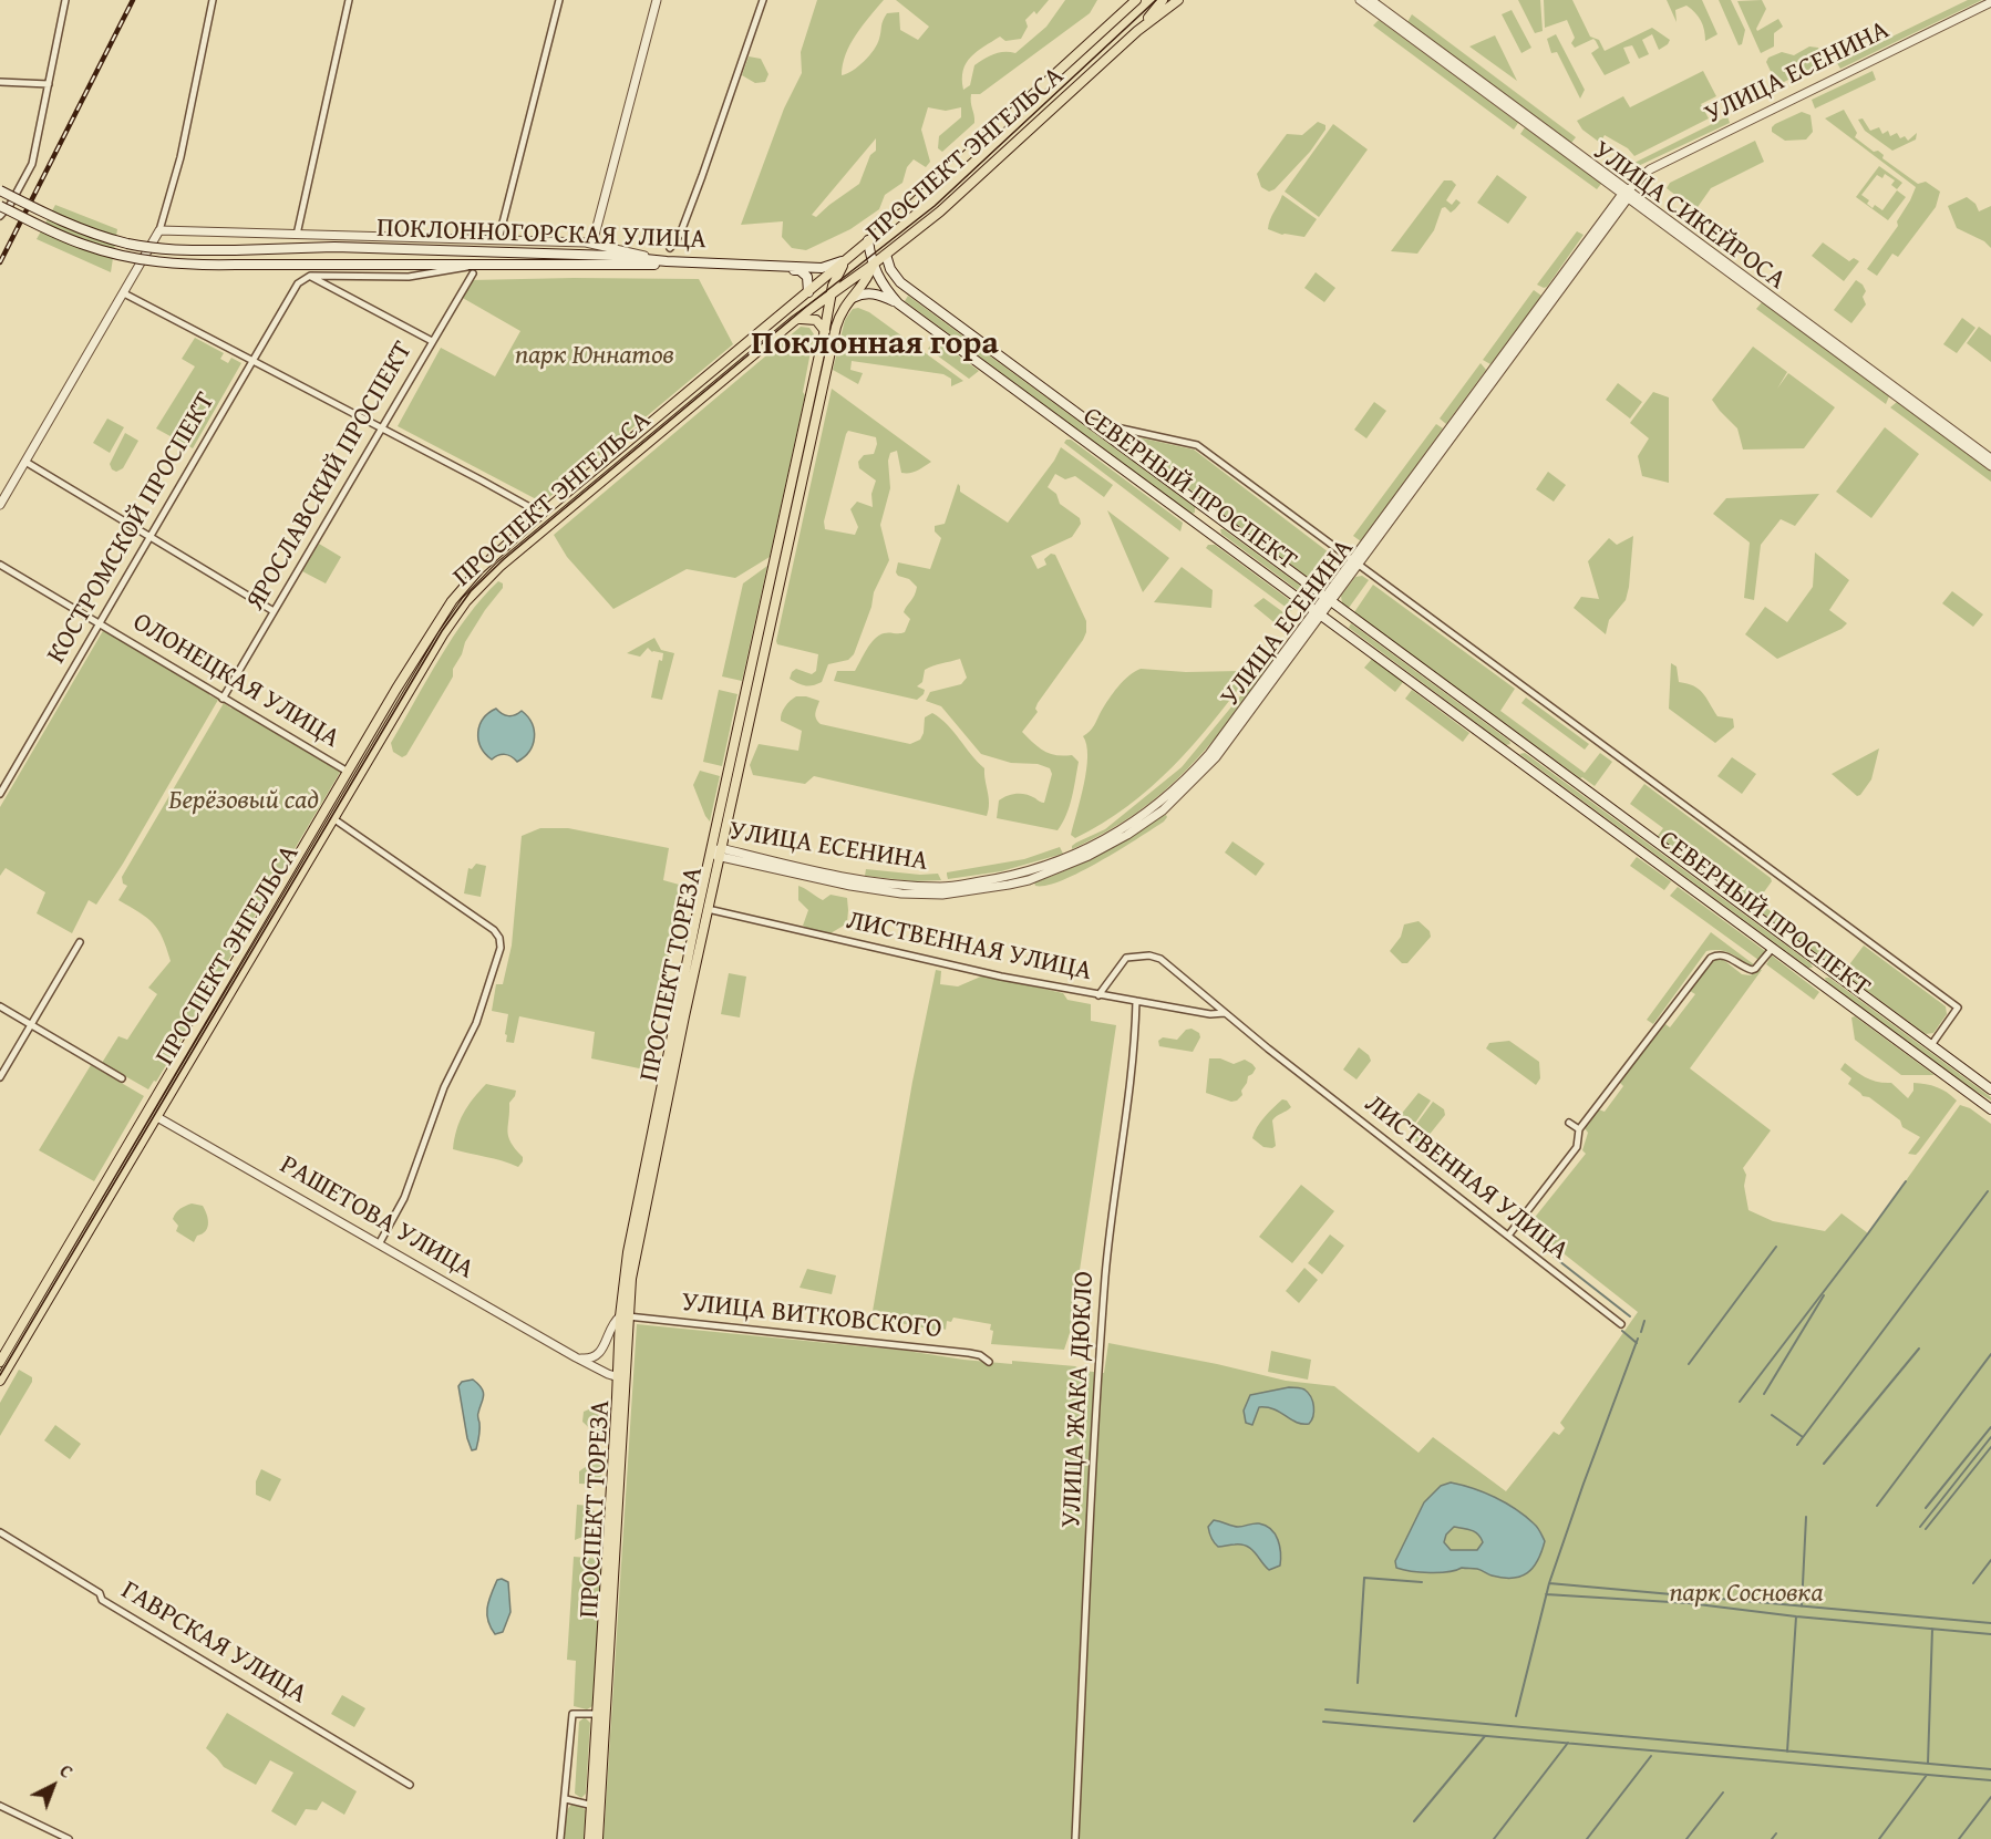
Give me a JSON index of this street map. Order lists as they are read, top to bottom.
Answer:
{
  "streets": {
    "main road": [
      "ПРОСПЕКТ ЭНГЕЛЬСА",
      "ПОКЛОННОГОРСКАЯ УЛИЦА",
      "СЕВЕРНЫЙ ПРОСПЕКТ",
      "ПРОСПЕКТ ТОРЕЗА"
    ],
    "street": [
      "УЛИЦА ЕСЕНИНА",
      "УЛИЦА СИКЕЙРОСА",
      "ЯРОСЛАВСКИЙ ПРОСПЕКТ",
      "КОСТРОМСКОЙ ПРОСПЕКТ",
      "ОЛОНЕЦКАЯ УЛИЦА",
      "ЛИСТВЕННАЯ УЛИЦА",
      "РАШЕТОВА УЛИЦА",
      "УЛИЦА ВИТКОВСКОГО",
      "УЛИЦА ЖАКА ДЮКЛО",
      "ГАВРСКАЯ УЛИЦА"
    ]
  },
  "crossings": [
    ["УЛИЦА ЕСЕНИНА", "УЛИЦА СИКЕЙРОСА"],
    ["УЛИЦА ЕСЕНИНА", "СЕВЕРНЫЙ ПРОСПЕКТ"],
    ["УЛИЦА ЕСЕНИНА", "ПРОСПЕКТ ТОРЕЗА"],
    ["ПРОСПЕКТ ЭНГЕЛЬСА", "ПОКЛОННОГОРСКАЯ УЛИЦА"],
    ["ПРОСПЕКТ ЭНГЕЛЬСА", "СЕВЕРНЫЙ ПРОСПЕКТ"],
    ["ПРОСПЕКТ ЭНГЕЛЬСА", "ОЛОНЕЦКАЯ УЛИЦА"],
    ["ПРОСПЕКТ ЭНГЕЛЬСА", "ПРОСПЕКТ ТОРЕЗА"],
    ["ПРОСПЕКТ ЭНГЕЛЬСА", "РАШЕТОВА УЛИЦА"],
    ["ПОКЛОННОГОРСКАЯ УЛИЦА", "ЯРОСЛАВСКИЙ ПРОСПЕКТ"],
    ["ПОКЛОННОГОРСКАЯ УЛИЦА", "ПРОСПЕКТ ТОРЕЗА"],
    ["ЯРОСЛАВСКИЙ ПРОСПЕКТ", "ОЛОНЕЦКАЯ УЛИЦА"],
    ["СЕВЕРНЫЙ ПРОСПЕКТ", "ПРОСПЕКТ ТОРЕЗА"],
    ["КОСТРОМСКОЙ ПРОСПЕКТ", "ОЛОНЕЦКАЯ УЛИЦА"],
    ["ЛИСТВЕННАЯ УЛИЦА", "ПРОСПЕКТ ТОРЕЗА"],
    ["ПРОСПЕКТ ТОРЕЗА", "РАШЕТОВА УЛИЦА"],
    ["ПРОСПЕКТ ТОРЕЗА", "УЛИЦА ВИТКОВСКОГО"]
  ],
  "districts": ["Поклонная гора"],
  "parks": ["парк Юннатов", "Берёзовый сад", "парк Сосновка"],
  "north": "top right"
}
